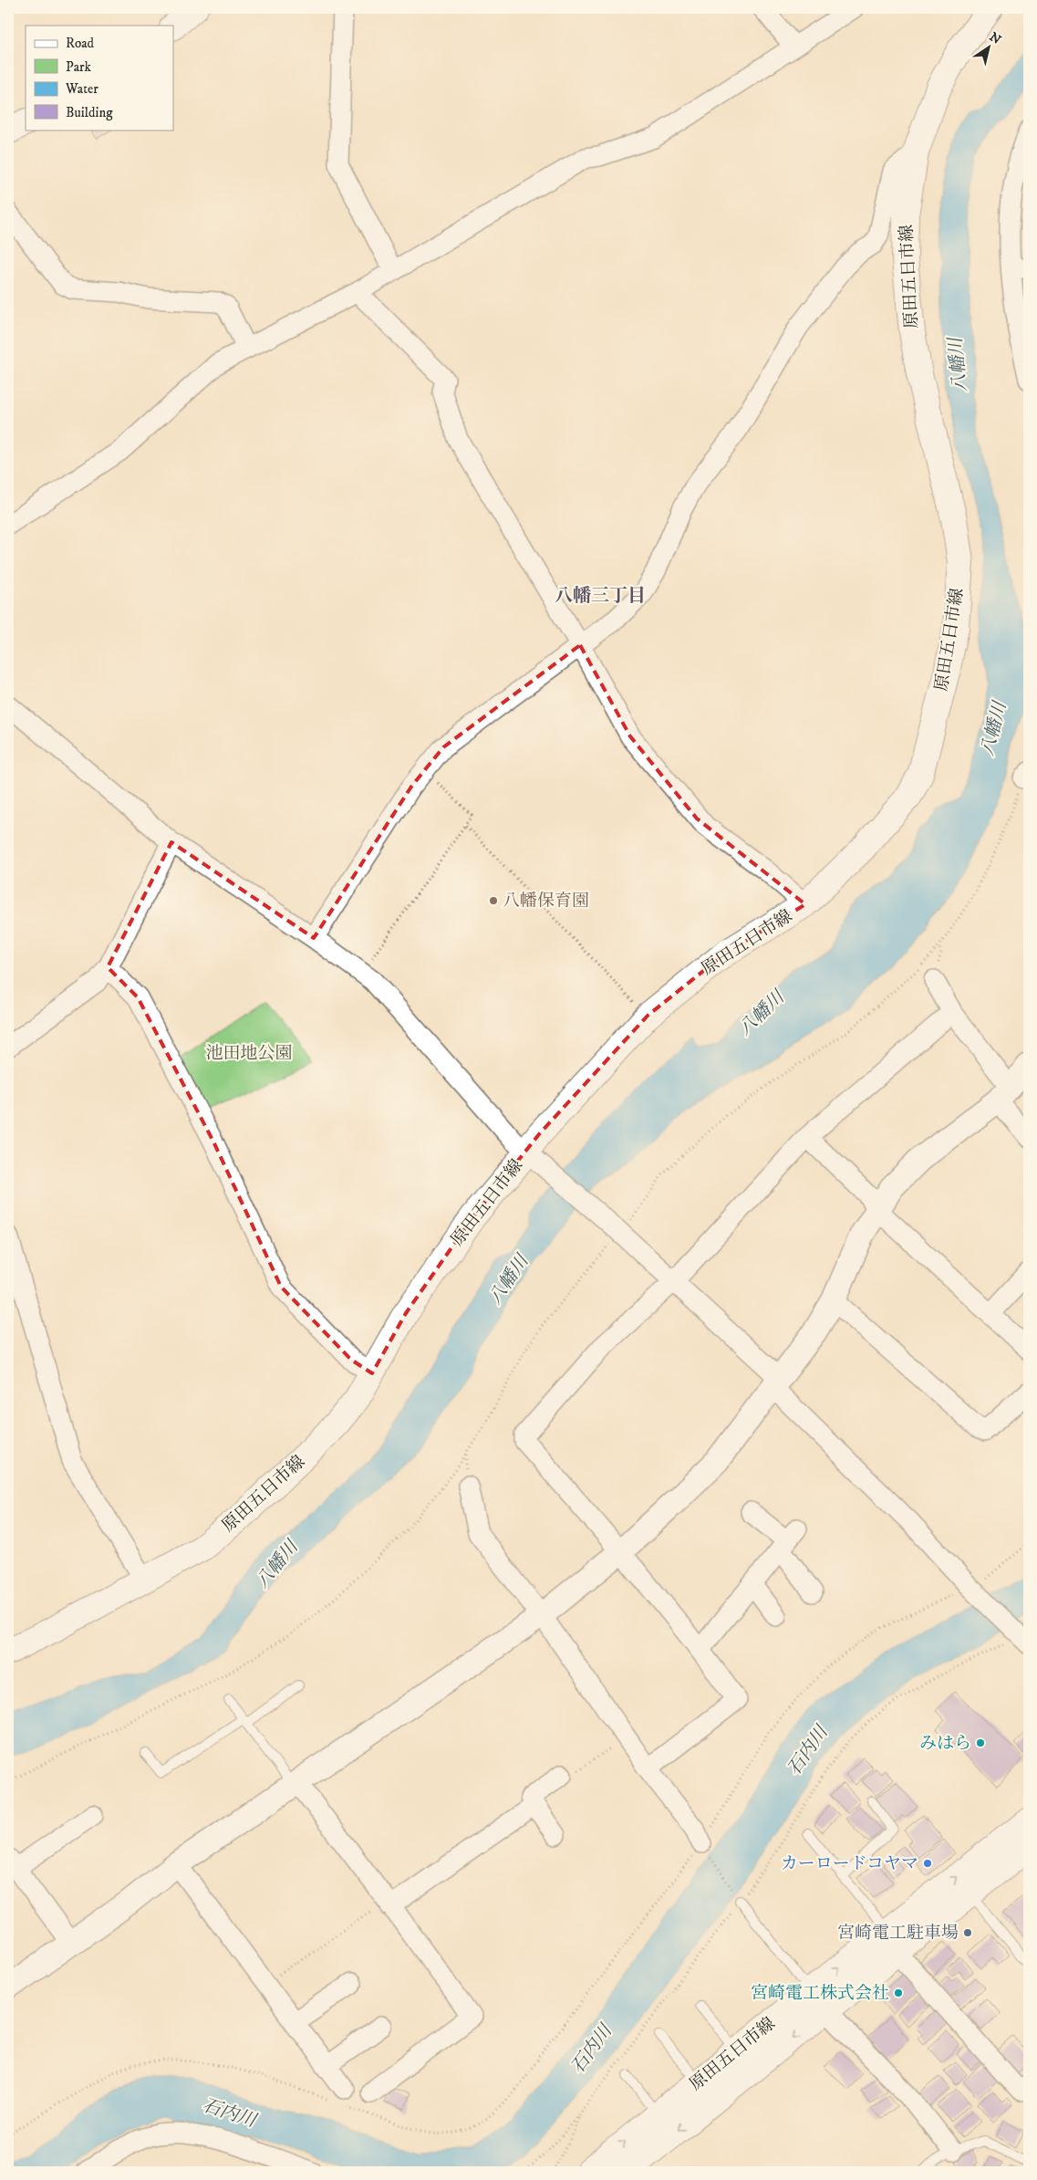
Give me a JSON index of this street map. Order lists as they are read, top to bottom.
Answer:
{
  "streets": {
    "main road": ["原田五日市線"]
  },
  "districts": ["八幡三丁目"],
  "water": ["八幡川", "石内川"],
  "parks": ["池田地公園"],
  "places": [
    "八幡保育園",
    "みはら",
    "カーロードコヤマ",
    "宮崎電工駐車場",
    "宮崎電工株式会社"
  ],
  "legend": [
    "Road",
    "Park",
    "Water",
    "Building"
  ],
  "north": "top right"
}
